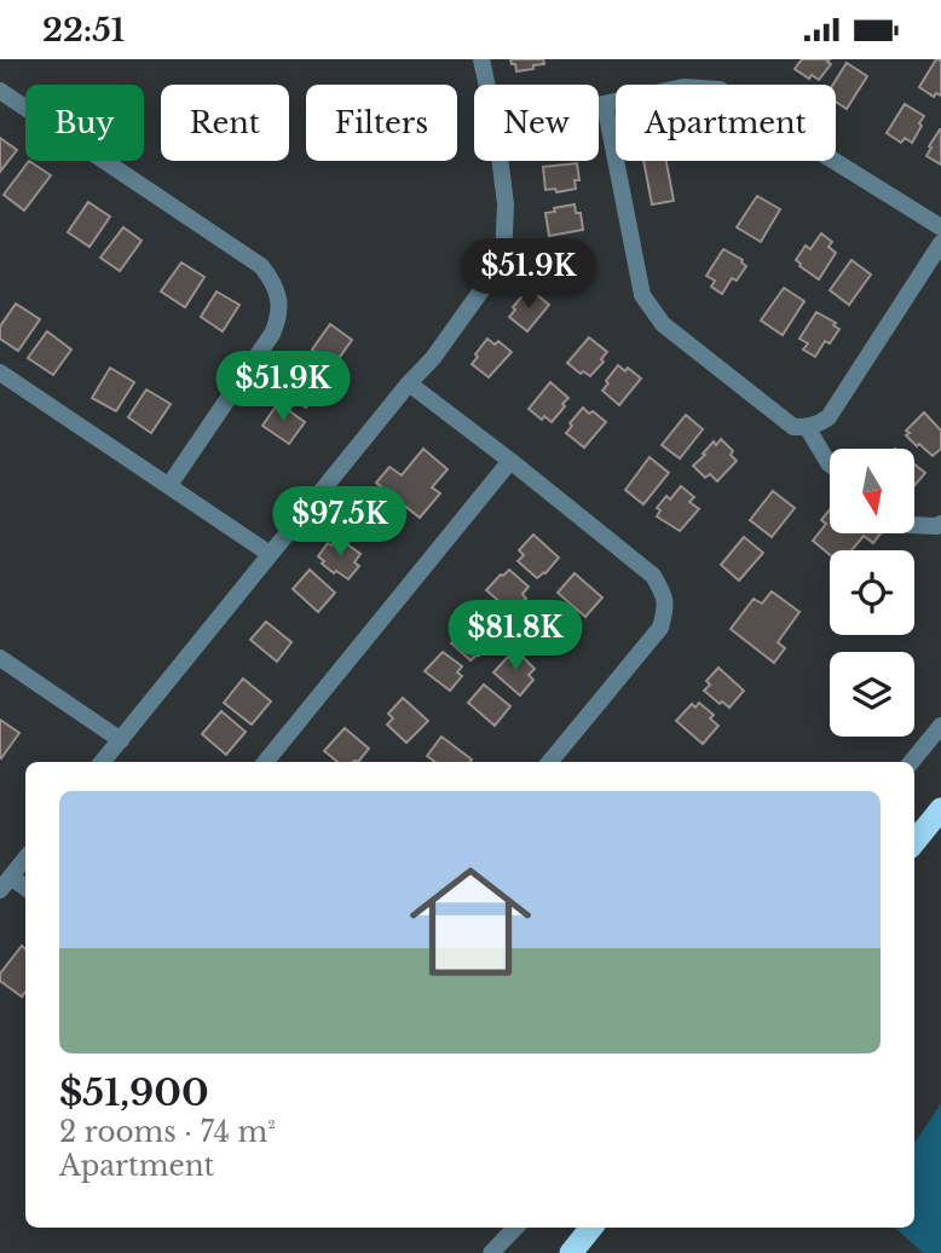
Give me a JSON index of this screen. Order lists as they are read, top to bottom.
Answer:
{
  "north": "bottom",
  "page": {
    "status": "22:51",
    "chip": [
      "Buy",
      "Rent",
      "Filters",
      "New",
      "Apartment"
    ],
    "price": [
      "$51.9K",
      "$51.9K",
      "$97.5K",
      "$81.8K"
    ],
    "list": [
      {
        "name": "$51,900",
        "note": "2 rooms · 74 m² · Apartment"
      }
    ]
  }
}
